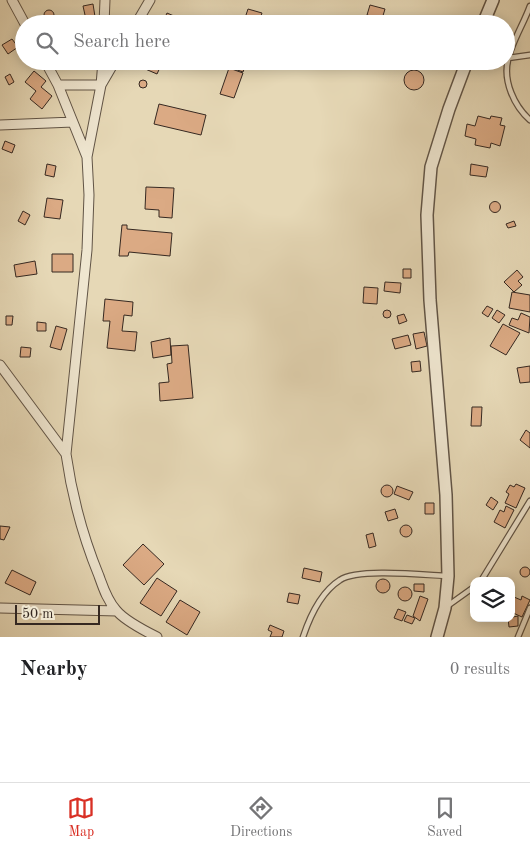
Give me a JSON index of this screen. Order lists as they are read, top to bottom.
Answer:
{
  "scale_bar": "50 m",
  "page": {
    "search": "Search here",
    "scale": "50 m",
    "heading": ["Nearby", "0 results"],
    "nav": ["Map", "Directions", "Saved"]
  }
}
